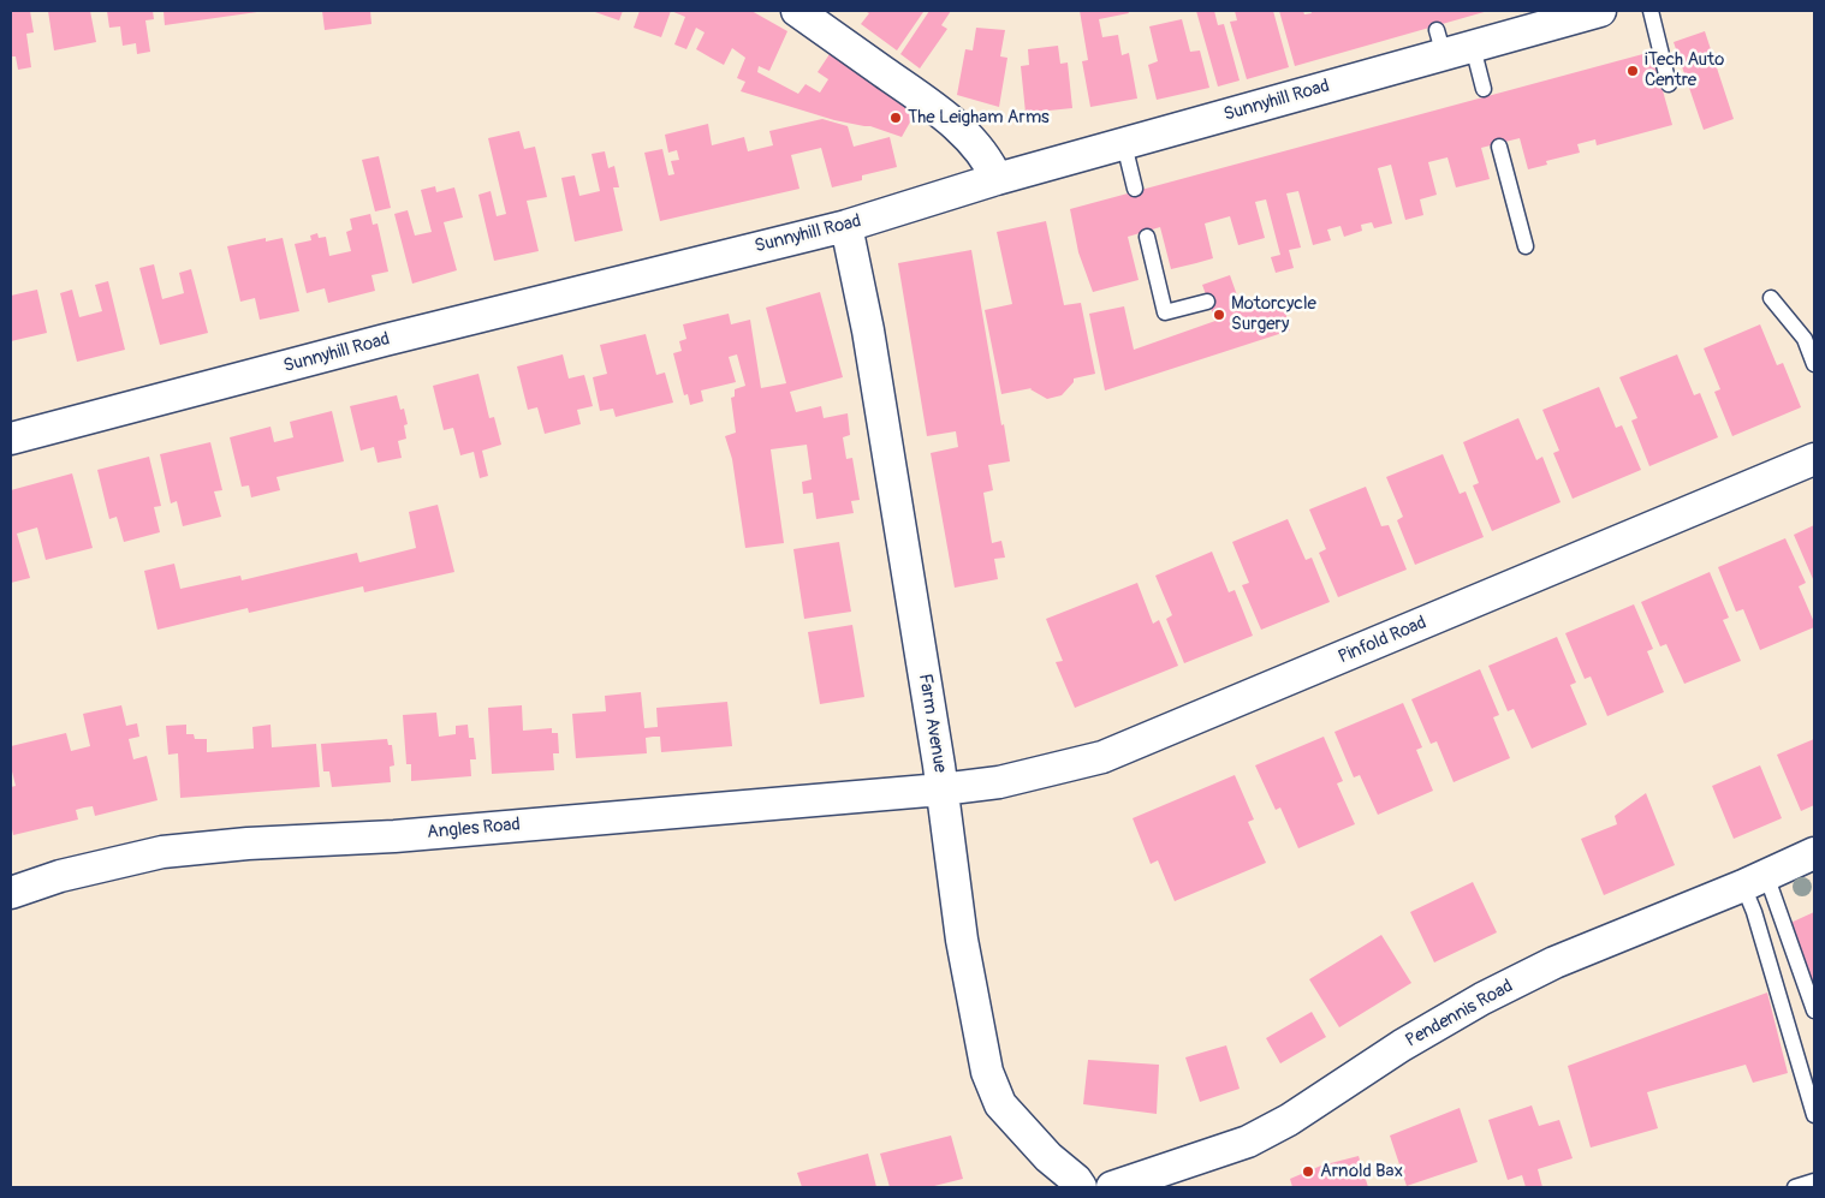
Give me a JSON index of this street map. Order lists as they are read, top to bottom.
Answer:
{
  "streets": {
    "street": [
      "Sunnyhill Road",
      "Pinfold Road",
      "Farm Avenue",
      "Angles Road",
      "Pendennis Road"
    ]
  },
  "crossings": [
    ["Sunnyhill Road", "Farm Avenue"],
    ["Pinfold Road", "Farm Avenue"],
    ["Pinfold Road", "Angles Road"],
    ["Farm Avenue", "Angles Road"]
  ],
  "places": [
    "iTech Auto Centre",
    "The Leigham Arms",
    "Motorcycle Surgery",
    "Arnold Bax"
  ]
}
